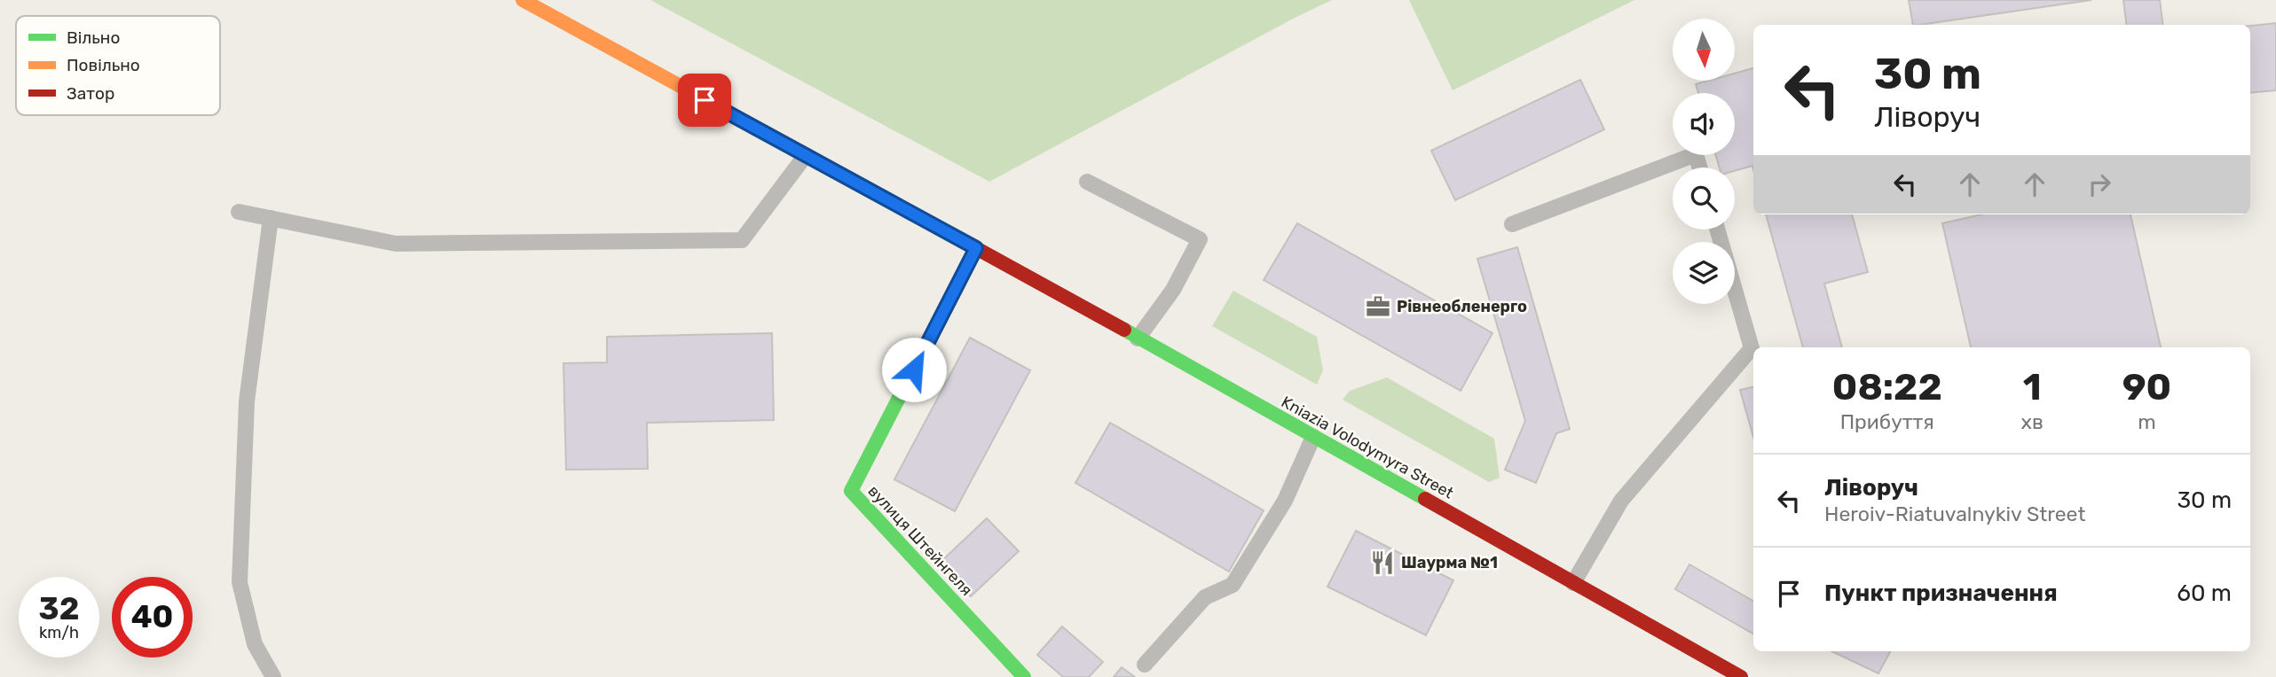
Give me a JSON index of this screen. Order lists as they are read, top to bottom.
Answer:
{
  "streets": {
    "main road": ["Kniazia Volodymyra Street", "вулиця Штейнгеля"]
  },
  "crossings": [
    ["Kniazia Volodymyra Street", "вулиця Штейнгеля"]
  ],
  "places": {
    "office": ["Рівнеобленерго"],
    "restaurant": ["Шаурма №1"]
  },
  "legend": ["Вільно", "Повільно", "Затор"],
  "north": "bottom",
  "page": {
    "turn": ["30 m", "Ліворуч"],
    "eta": [
      "08:22",
      "Прибуття",
      "1",
      "хв",
      "90",
      "m"
    ],
    "list": [
      {
        "name": "Ліворуч",
        "note": "Heroiv-Riatuvalnykiv Street",
        "value": "30 m"
      },
      {
        "name": "Пункт призначення",
        "value": "60 m"
      }
    ],
    "speed": "32 km/h",
    "limit": "40"
  }
}
